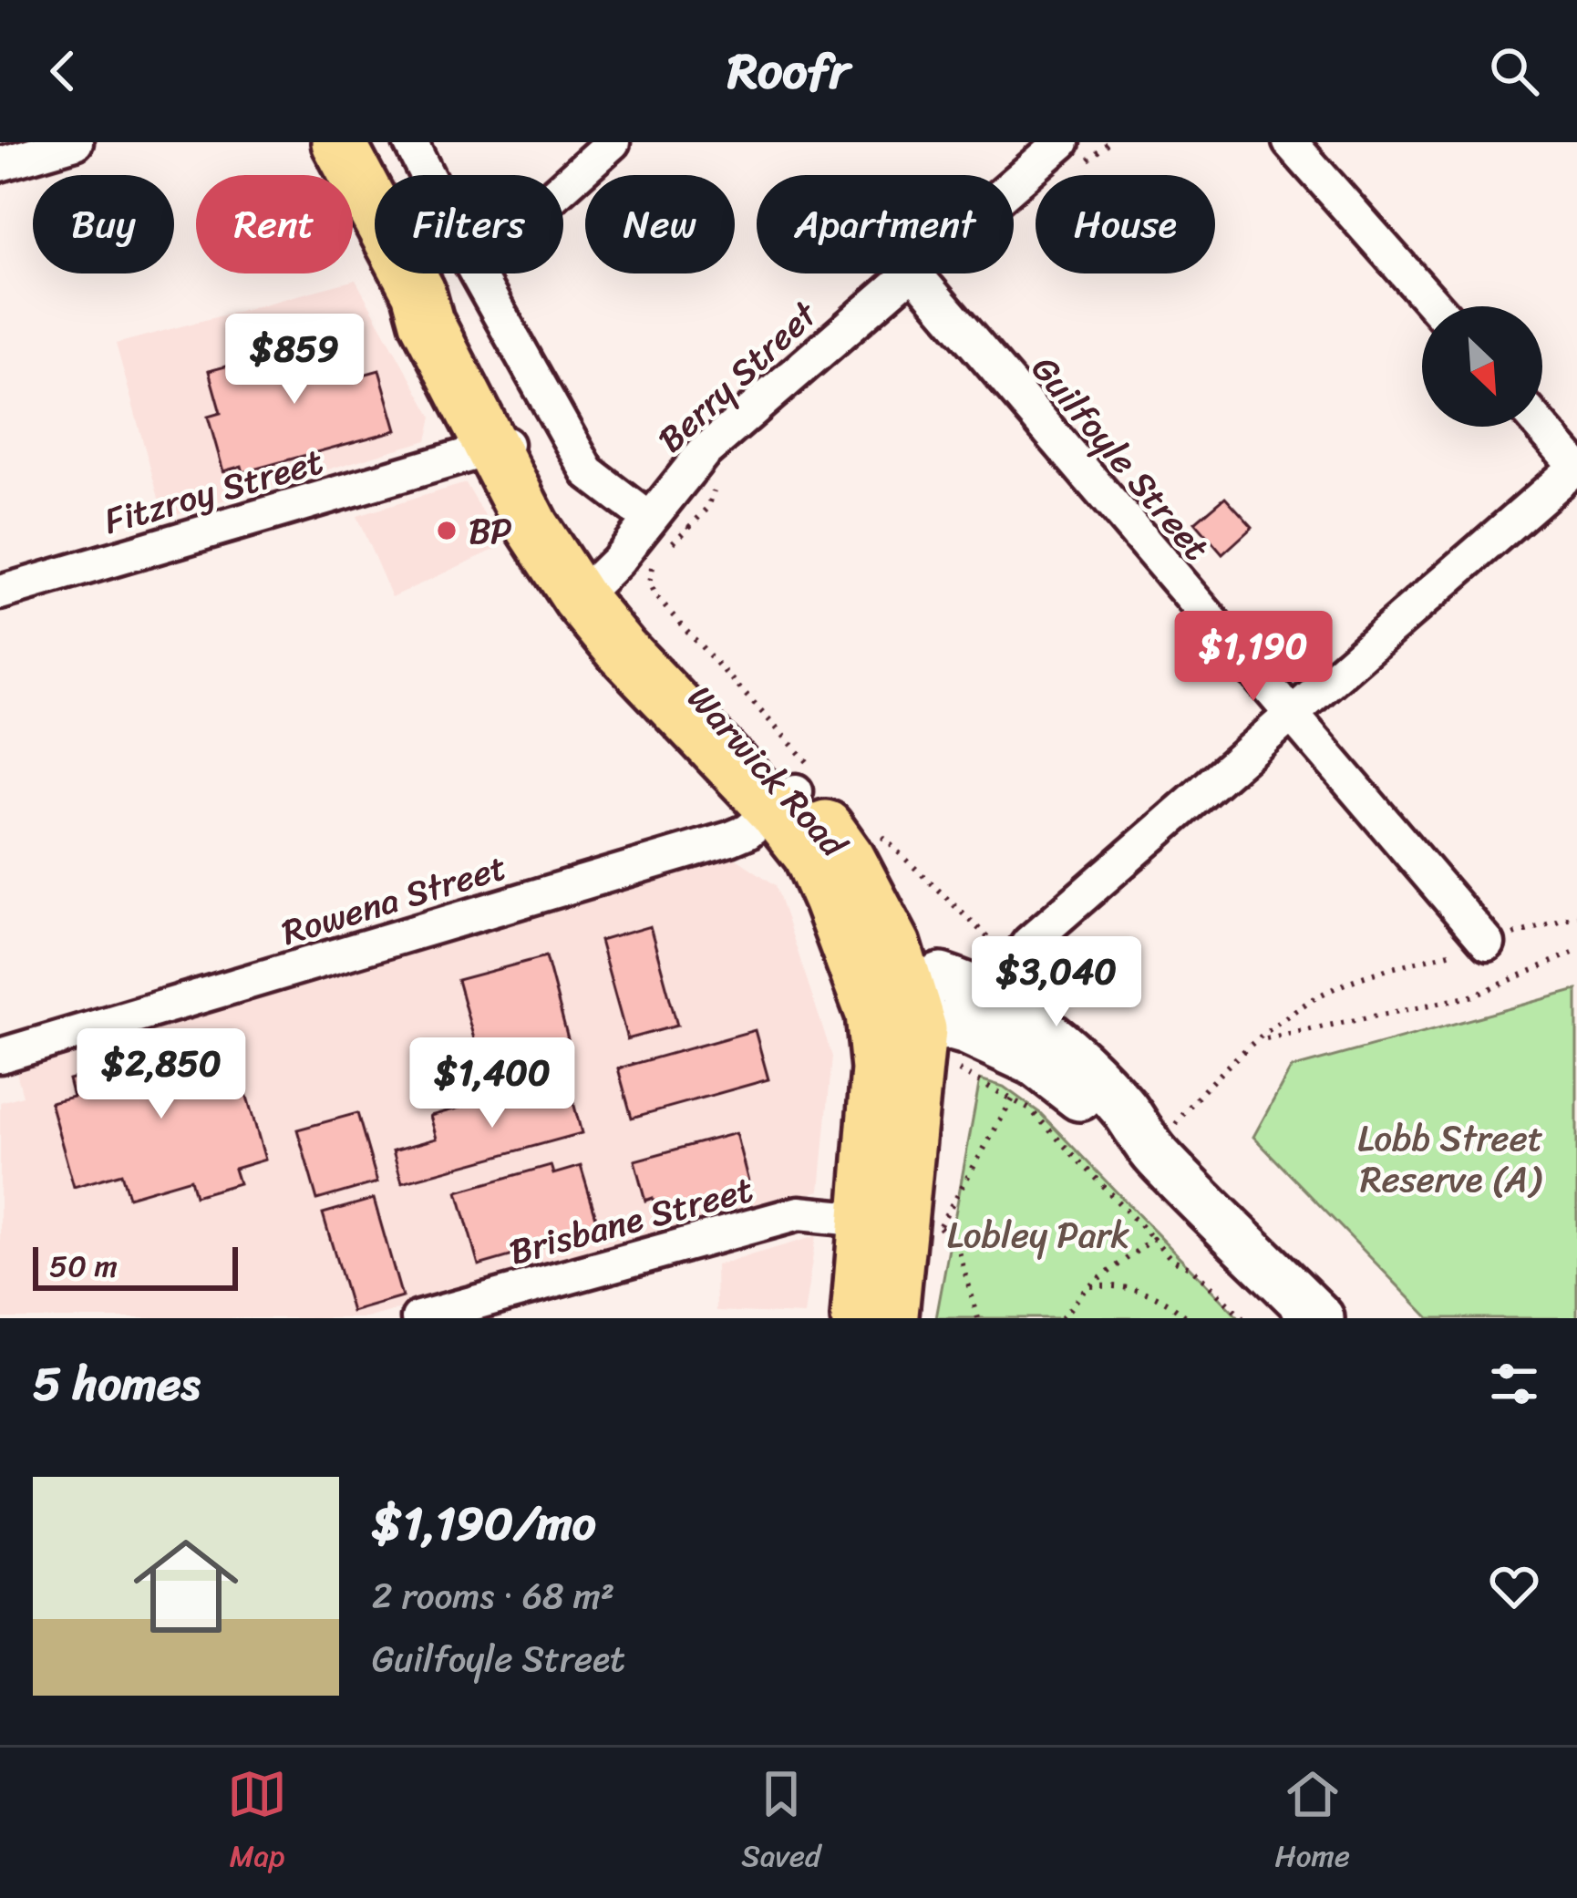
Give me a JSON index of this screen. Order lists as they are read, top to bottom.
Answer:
{
  "streets": {
    "main road": ["Warwick Road"],
    "street": [
      "Berry Street",
      "Guilfoyle Street",
      "Fitzroy Street",
      "Rowena Street",
      "Brisbane Street"
    ]
  },
  "crossings": [
    ["Berry Street", "Warwick Road"],
    ["Fitzroy Street", "Warwick Road"],
    ["Warwick Road", "Rowena Street"],
    ["Warwick Road", "Brisbane Street"]
  ],
  "parks": ["Lobb Street Reserve (A)", "Lobley Park"],
  "places": ["BP"],
  "scale_bar": "50 m",
  "north": "bottom right",
  "page": {
    "header": "Roofr",
    "chip": [
      "Buy",
      "Rent",
      "Filters",
      "New",
      "Apartment",
      "House"
    ],
    "price": [
      "$859",
      "$1,190",
      "$3,040",
      "$2,850",
      "$1,400"
    ],
    "scale": "50 m",
    "heading": "5 homes",
    "list": [
      {
        "name": "$1,190/mo",
        "note": "2 rooms · 68 m² · Guilfoyle Street"
      }
    ],
    "tabs": ["Map", "Saved", "Home"]
  }
}
